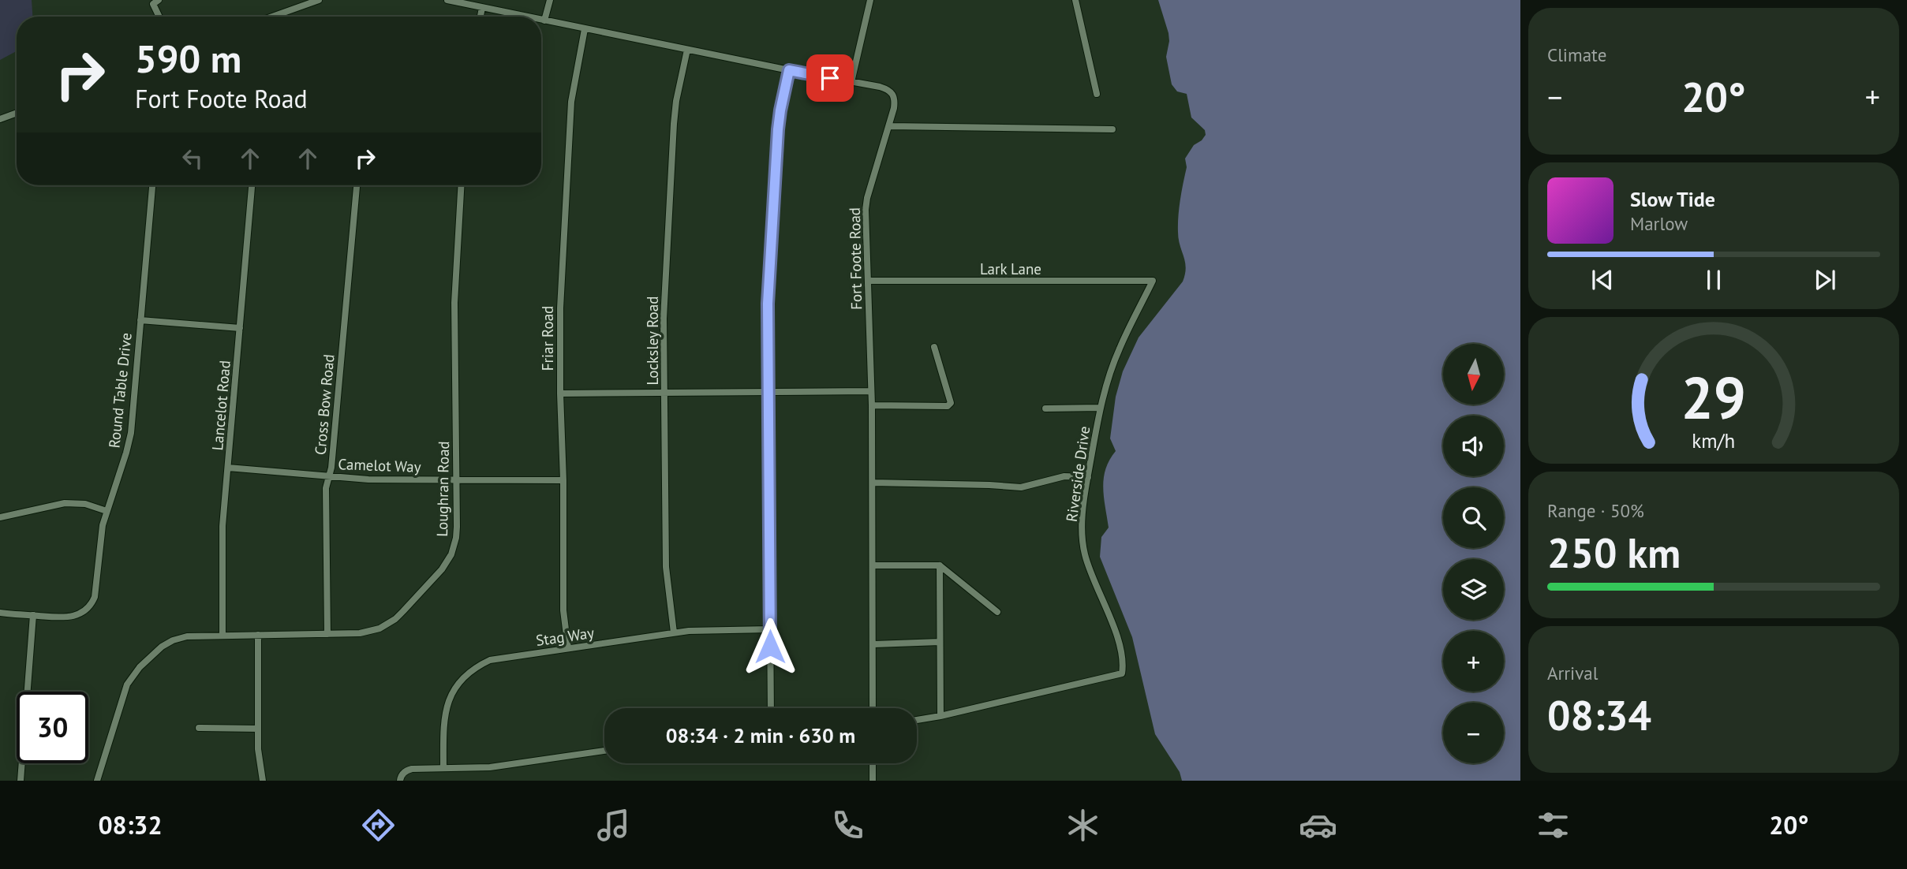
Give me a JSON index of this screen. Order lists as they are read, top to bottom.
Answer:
{
  "streets": {
    "street": [
      "Fort Foote Road",
      "Lark Lane",
      "Friar Road",
      "Locksley Road",
      "Round Table Drive",
      "Cross Bow Road",
      "Lancelot Road",
      "Camelot Way",
      "Riverside Drive",
      "Loughran Road",
      "Stag Way"
    ]
  },
  "crossings": [
    ["Fort Foote Road", "Lark Lane"],
    ["Fort Foote Road", "Friar Road"],
    ["Fort Foote Road", "Locksley Road"],
    ["Lark Lane", "Riverside Drive"],
    ["Friar Road", "Camelot Way"],
    ["Friar Road", "Stag Way"],
    ["Locksley Road", "Stag Way"],
    ["Cross Bow Road", "Camelot Way"],
    ["Cross Bow Road", "Loughran Road"],
    ["Lancelot Road", "Camelot Way"],
    ["Lancelot Road", "Loughran Road"],
    ["Camelot Way", "Loughran Road"]
  ],
  "north": "bottom",
  "page": {
    "tile": [
      "Climate",
      ["Range · 50%", "250 km"],
      ["Arrival", "08:34"]
    ],
    "turn": ["590 m", "Fort Foote Road"],
    "heat": ["−", "20°", "+"],
    "song": ["Slow Tide", "Marlow"],
    "map_buttons": ["+", "−"],
    "limit": "30",
    "trip": "08:34 · 2 min · 630 m",
    "tabs": ["08:32", "20°"],
    "gauge": ["29", "km/h"]
  }
}
